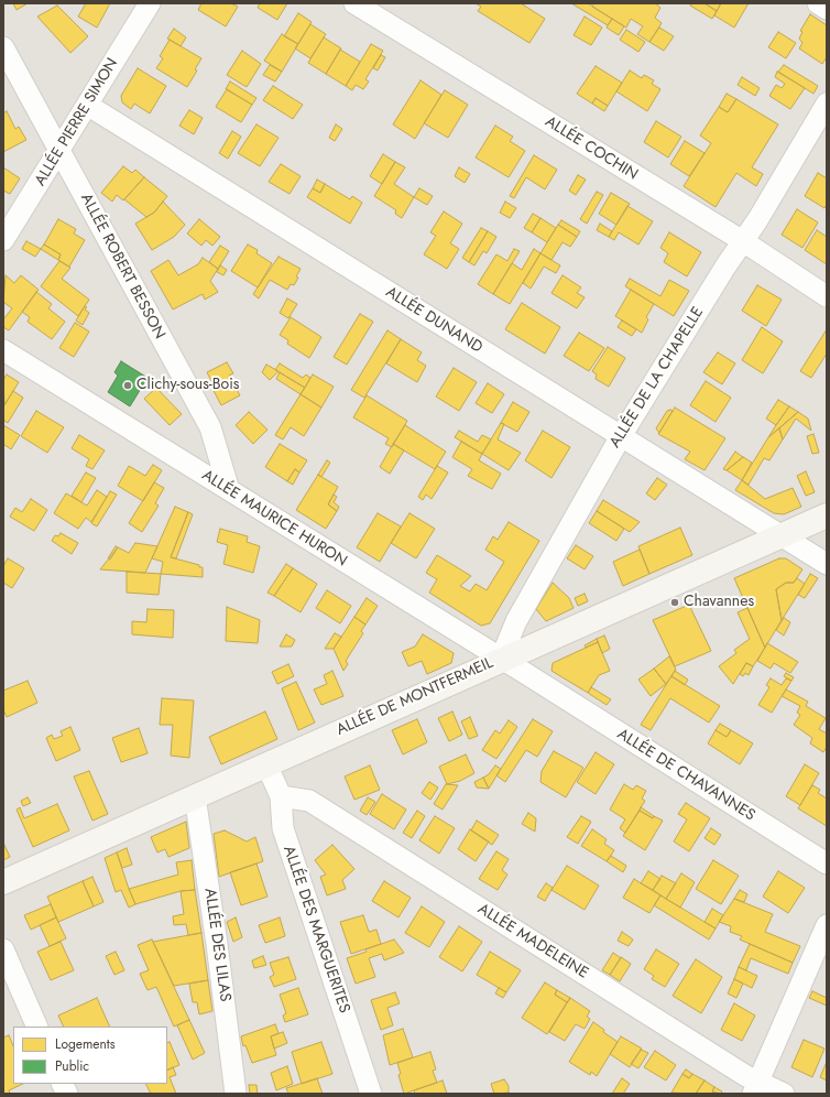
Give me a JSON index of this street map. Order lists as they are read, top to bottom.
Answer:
{
  "streets": {
    "main road": ["ALLÉE DE MONTFERMEIL"],
    "street": [
      "ALLÉE PIERRE SIMON",
      "ALLÉE COCHIN",
      "ALLÉE ROBERT BESSON",
      "ALLÉE DUNAND",
      "ALLÉE DE LA CHAPELLE",
      "ALLÉE MAURICE HURON",
      "ALLÉE DE CHAVANNES",
      "ALLÉE DES MARGUERITES",
      "ALLÉE MADELEINE",
      "ALLÉE DES LILAS"
    ]
  },
  "crossings": [
    ["ALLÉE PIERRE SIMON", "ALLÉE ROBERT BESSON"],
    ["ALLÉE PIERRE SIMON", "ALLÉE DUNAND"],
    ["ALLÉE COCHIN", "ALLÉE DE LA CHAPELLE"],
    ["ALLÉE ROBERT BESSON", "ALLÉE MAURICE HURON"],
    ["ALLÉE DUNAND", "ALLÉE DE LA CHAPELLE"],
    ["ALLÉE DUNAND", "ALLÉE DE MONTFERMEIL"],
    ["ALLÉE DE LA CHAPELLE", "ALLÉE MAURICE HURON"],
    ["ALLÉE DE LA CHAPELLE", "ALLÉE DE MONTFERMEIL"],
    ["ALLÉE MAURICE HURON", "ALLÉE DE MONTFERMEIL"],
    ["ALLÉE MAURICE HURON", "ALLÉE DE CHAVANNES"],
    ["ALLÉE DE MONTFERMEIL", "ALLÉE DES MARGUERITES"],
    ["ALLÉE DE MONTFERMEIL", "ALLÉE DES LILAS"],
    ["ALLÉE DES MARGUERITES", "ALLÉE MADELEINE"]
  ],
  "places": ["Clichy-sous-Bois", "Chavannes"],
  "legend": ["Logements", "Public"]
}
